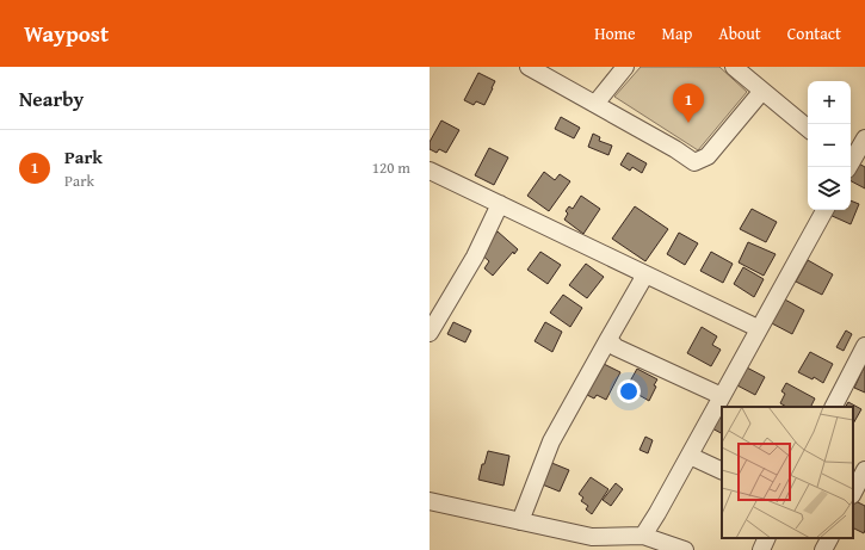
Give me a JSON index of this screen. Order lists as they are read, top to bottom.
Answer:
{
  "page": {
    "header": "Waypost",
    "nav": [
      "Home",
      "Map",
      "About",
      "Contact"
    ],
    "heading": "Nearby",
    "map_buttons": ["+", "−"],
    "pins": "1",
    "list": [
      {
        "mark": "1",
        "name": "Park",
        "note": "Park",
        "value": "120 m"
      }
    ]
  }
}
